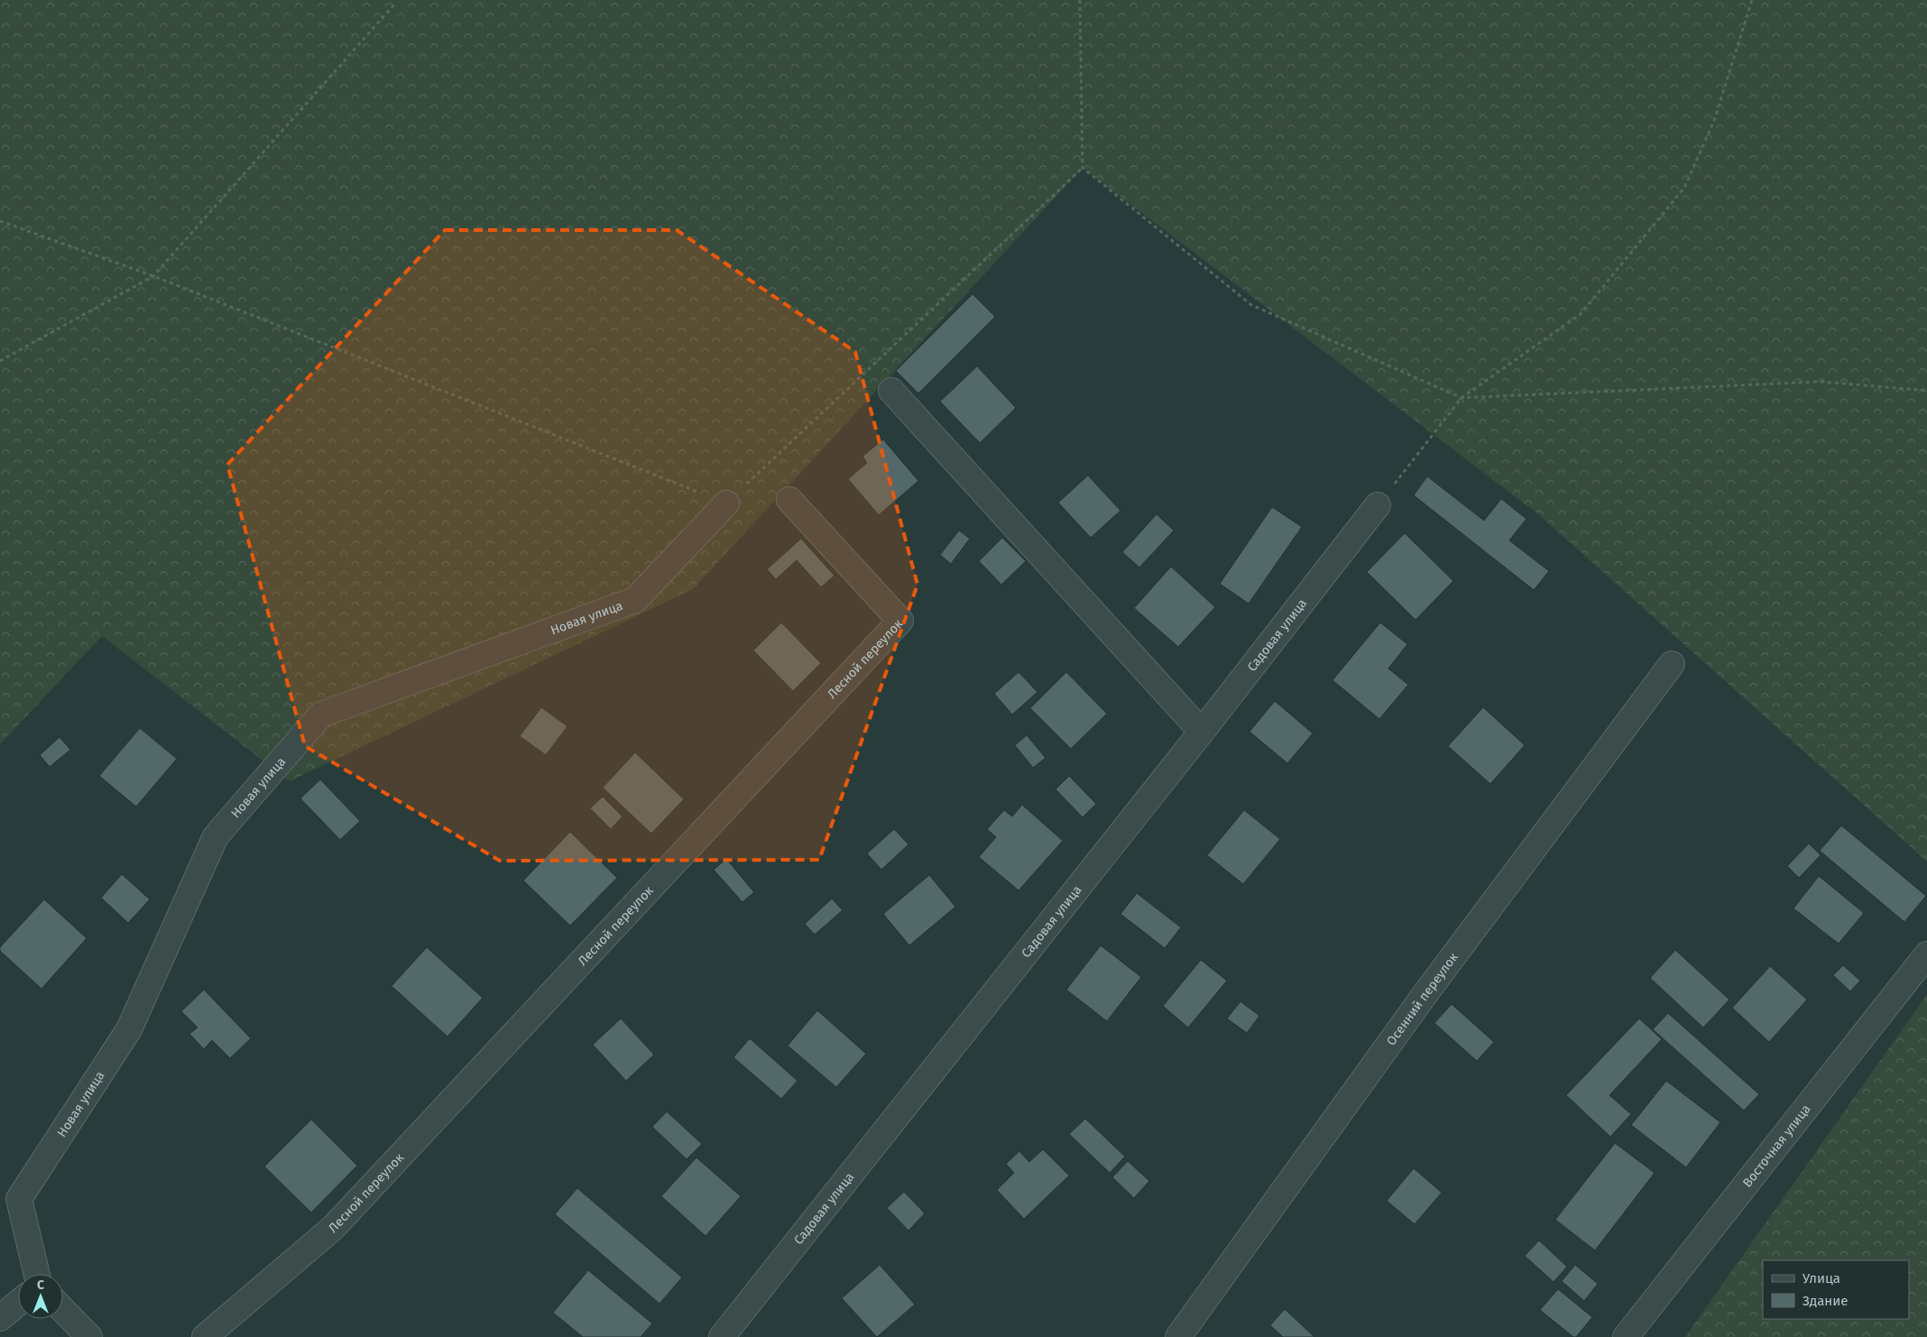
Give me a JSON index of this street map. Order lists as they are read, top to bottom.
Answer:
{
  "streets": {
    "street": [
      "Новая улица",
      "Садовая улица",
      "Лесной переулок",
      "Осенний переулок",
      "Восточная улица"
    ]
  },
  "legend": ["Улица", "Здание"],
  "north": "top"
}
